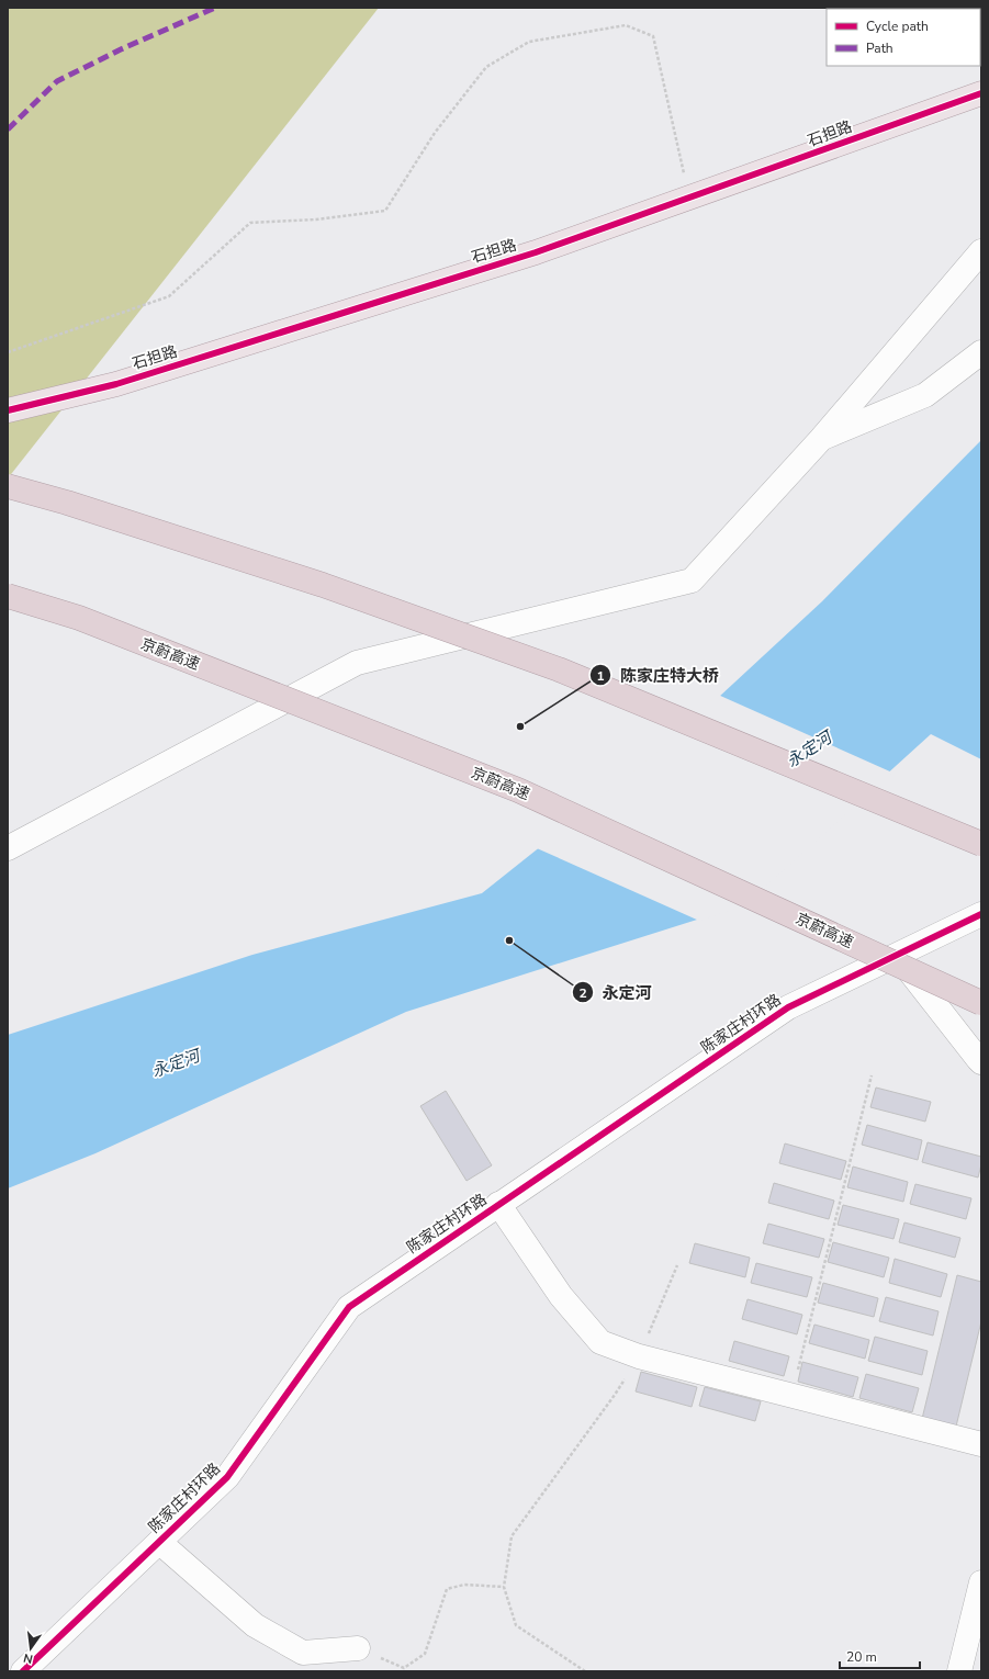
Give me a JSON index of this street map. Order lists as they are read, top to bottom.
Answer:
{
  "streets": {
    "highway": ["京蔚高速"],
    "main road": ["石担路"],
    "street": ["陈家庄村环路"]
  },
  "water": ["永定河"],
  "places": ["陈家庄特大桥", "永定河"],
  "legend": ["Cycle path", "Path"],
  "scale_bar": "20 m",
  "north": "bottom"
}
